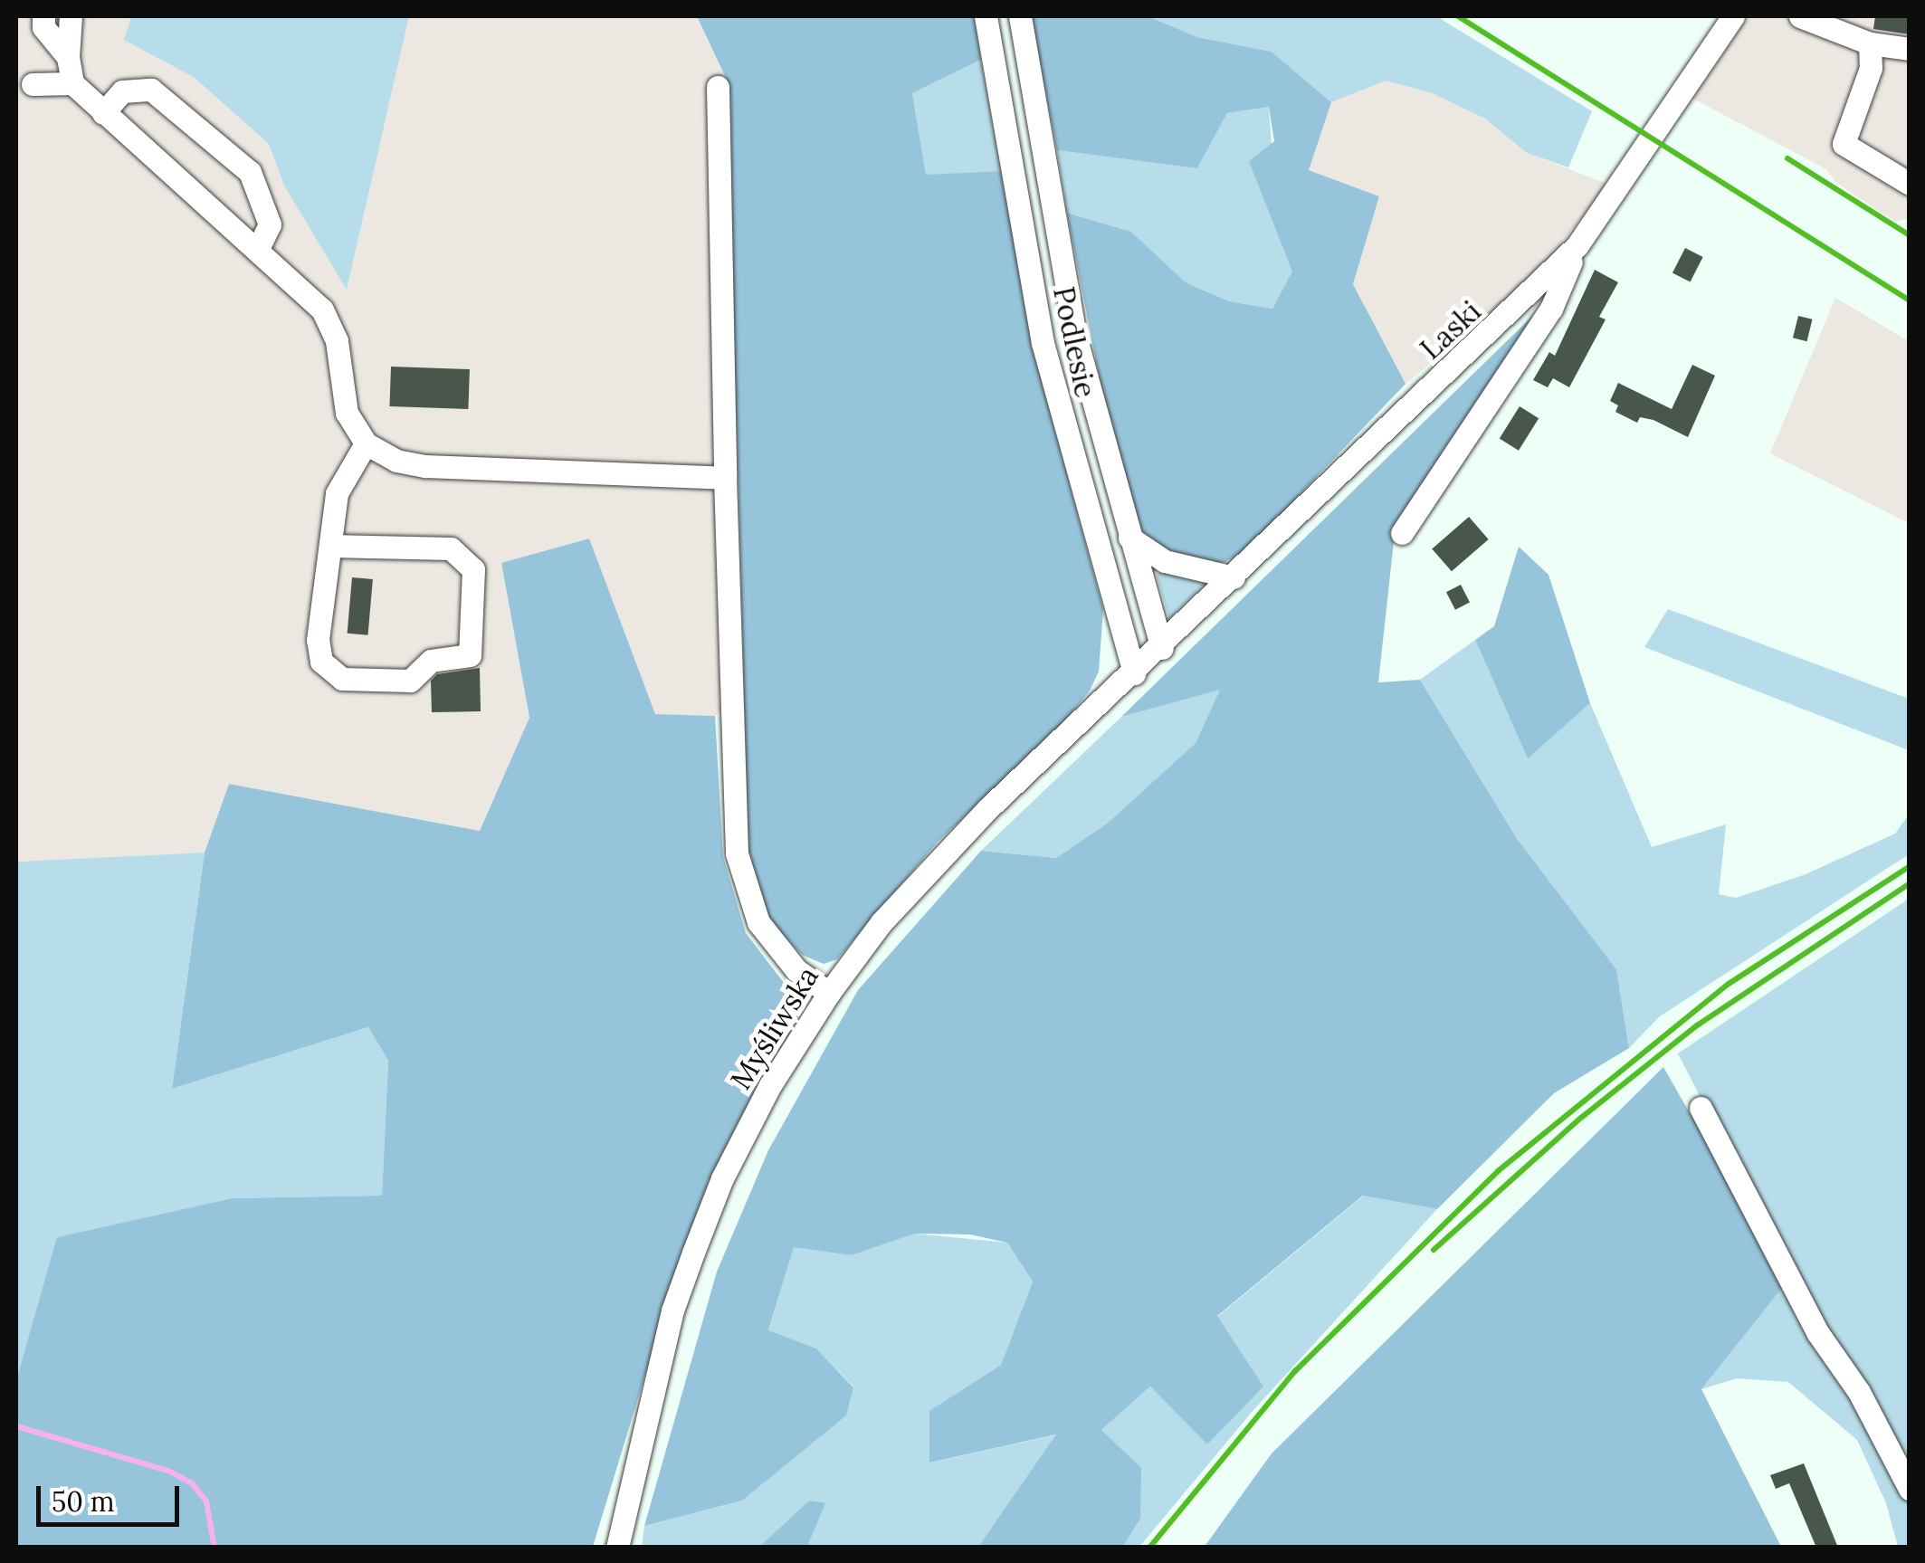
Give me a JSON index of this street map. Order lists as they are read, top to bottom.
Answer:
{
  "streets": {
    "street": ["Laski", "Podlesie", "Myśliwska"]
  },
  "crossings": [
    ["Laski", "Podlesie"],
    ["Laski", "Myśliwska"],
    ["Podlesie", "Myśliwska"]
  ],
  "scale_bar": "50 m"
}
